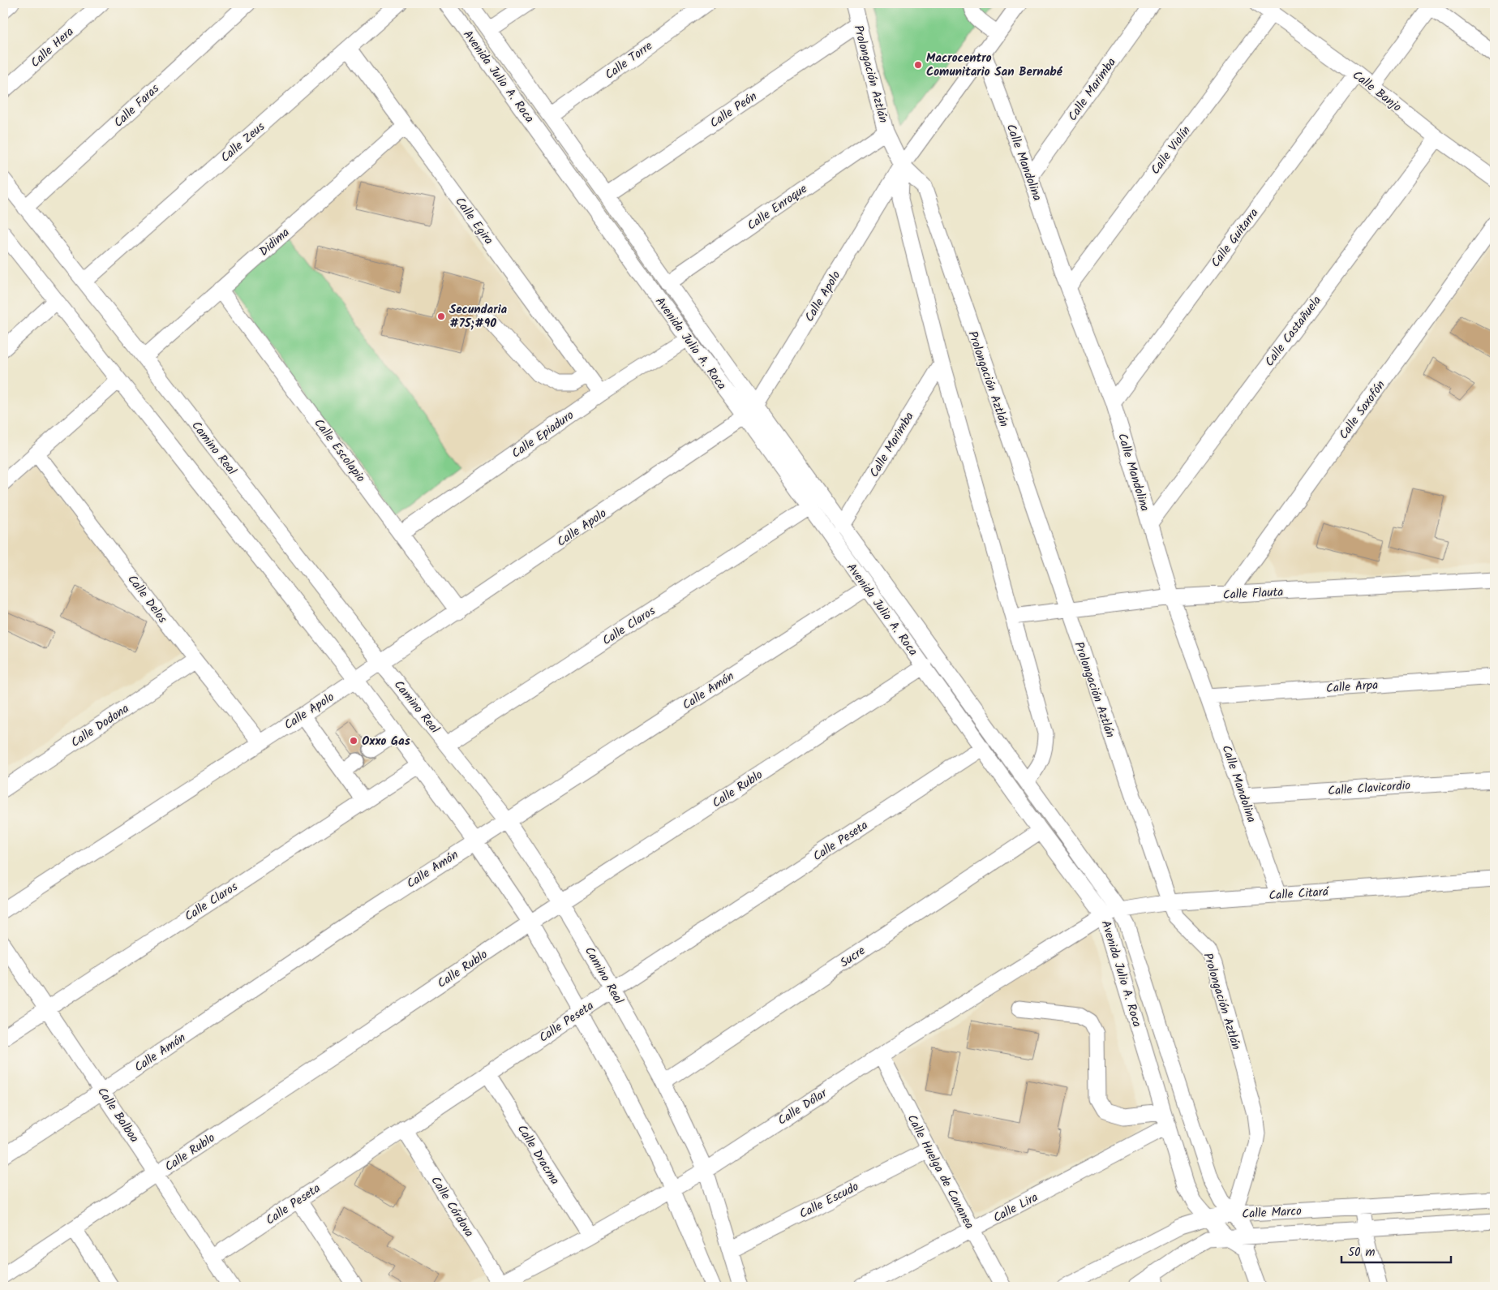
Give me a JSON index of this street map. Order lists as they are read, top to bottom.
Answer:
{
  "streets": {
    "street": [
      "Calle Hera",
      "Calle Torre",
      "Prolongación Aztlán",
      "Avenida Julio A. Roca",
      "Calle Marimba",
      "Calle Banjo",
      "Calle Faras",
      "Calle Peón",
      "Calle Zeus",
      "Calle Violín",
      "Calle Mandolina",
      "Calle Enroque",
      "Calle Egira",
      "Calle Guitarra",
      "Didima",
      "Calle Apolo",
      "Calle Castañuela",
      "Calle Saxofón",
      "Calle Epiaduro",
      "Camino Real",
      "Calle Escolapio",
      "Calle Flauta",
      "Calle Delos",
      "Calle Claros",
      "Calle Arpa",
      "Calle Amón",
      "Calle Dodona",
      "Calle Clavicordio",
      "Calle Rublo",
      "Calle Peseta",
      "Calle Citará",
      "Sucre",
      "Calle Dólar",
      "Calle Balboa",
      "Calle Dracma",
      "Calle Huelga de Cananea",
      "Calle Escudo",
      "Calle Córdova",
      "Calle Lira",
      "Calle Marco"
    ]
  },
  "crossings": [
    ["Calle Torre", "Avenida Julio A. Roca"],
    ["Prolongación Aztlán", "Avenida Julio A. Roca"],
    ["Prolongación Aztlán", "Calle Marimba"],
    ["Prolongación Aztlán", "Calle Peón"],
    ["Prolongación Aztlán", "Calle Enroque"],
    ["Prolongación Aztlán", "Calle Apolo"],
    ["Prolongación Aztlán", "Calle Flauta"],
    ["Prolongación Aztlán", "Calle Citará"],
    ["Prolongación Aztlán", "Calle Marco"],
    ["Avenida Julio A. Roca", "Calle Marimba"],
    ["Avenida Julio A. Roca", "Calle Peón"],
    ["Avenida Julio A. Roca", "Calle Enroque"],
    ["Avenida Julio A. Roca", "Calle Apolo"],
    ["Avenida Julio A. Roca", "Calle Epiaduro"],
    ["Avenida Julio A. Roca", "Calle Claros"],
    ["Avenida Julio A. Roca", "Calle Amón"],
    ["Avenida Julio A. Roca", "Calle Rublo"],
    ["Avenida Julio A. Roca", "Calle Peseta"],
    ["Avenida Julio A. Roca", "Calle Citará"],
    ["Avenida Julio A. Roca", "Sucre"],
    ["Avenida Julio A. Roca", "Calle Dólar"],
    ["Avenida Julio A. Roca", "Calle Lira"],
    ["Avenida Julio A. Roca", "Calle Marco"],
    ["Calle Marimba", "Calle Mandolina"],
    ["Calle Banjo", "Calle Violín"],
    ["Calle Banjo", "Calle Guitarra"],
    ["Calle Banjo", "Calle Castañuela"],
    ["Calle Faras", "Camino Real"],
    ["Calle Zeus", "Calle Egira"],
    ["Calle Zeus", "Camino Real"],
    ["Calle Violín", "Calle Mandolina"],
    ["Calle Mandolina", "Calle Guitarra"],
    ["Calle Mandolina", "Calle Apolo"],
    ["Calle Mandolina", "Calle Castañuela"],
    ["Calle Mandolina", "Calle Flauta"],
    ["Calle Mandolina", "Calle Arpa"],
    ["Calle Mandolina", "Calle Clavicordio"],
    ["Calle Mandolina", "Calle Citará"],
    ["Calle Egira", "Didima"],
    ["Calle Egira", "Calle Epiaduro"],
    ["Didima", "Camino Real"],
    ["Didima", "Calle Escolapio"],
    ["Calle Apolo", "Camino Real"],
    ["Calle Apolo", "Calle Escolapio"],
    ["Calle Apolo", "Calle Delos"],
    ["Calle Saxofón", "Calle Flauta"],
    ["Calle Epiaduro", "Calle Escolapio"],
    ["Camino Real", "Calle Claros"],
    ["Camino Real", "Calle Amón"],
    ["Camino Real", "Calle Rublo"],
    ["Camino Real", "Calle Peseta"],
    ["Camino Real", "Sucre"],
    ["Camino Real", "Calle Dólar"],
    ["Camino Real", "Calle Escudo"],
    ["Calle Delos", "Calle Dodona"],
    ["Calle Claros", "Calle Balboa"],
    ["Calle Amón", "Calle Balboa"],
    ["Calle Rublo", "Calle Balboa"],
    ["Calle Peseta", "Calle Balboa"],
    ["Calle Peseta", "Calle Dracma"],
    ["Calle Peseta", "Calle Córdova"],
    ["Calle Citará", "Calle Dólar"],
    ["Calle Dólar", "Calle Dracma"],
    ["Calle Dólar", "Calle Huelga de Cananea"],
    ["Calle Dólar", "Calle Córdova"],
    ["Calle Huelga de Cananea", "Calle Escudo"],
    ["Calle Huelga de Cananea", "Calle Lira"]
  ],
  "places": ["Macrocentro Comunitario San Bernabé", "Secundaria #75;#90", "Oxxo Gas"],
  "scale_bar": "50 m"
}
